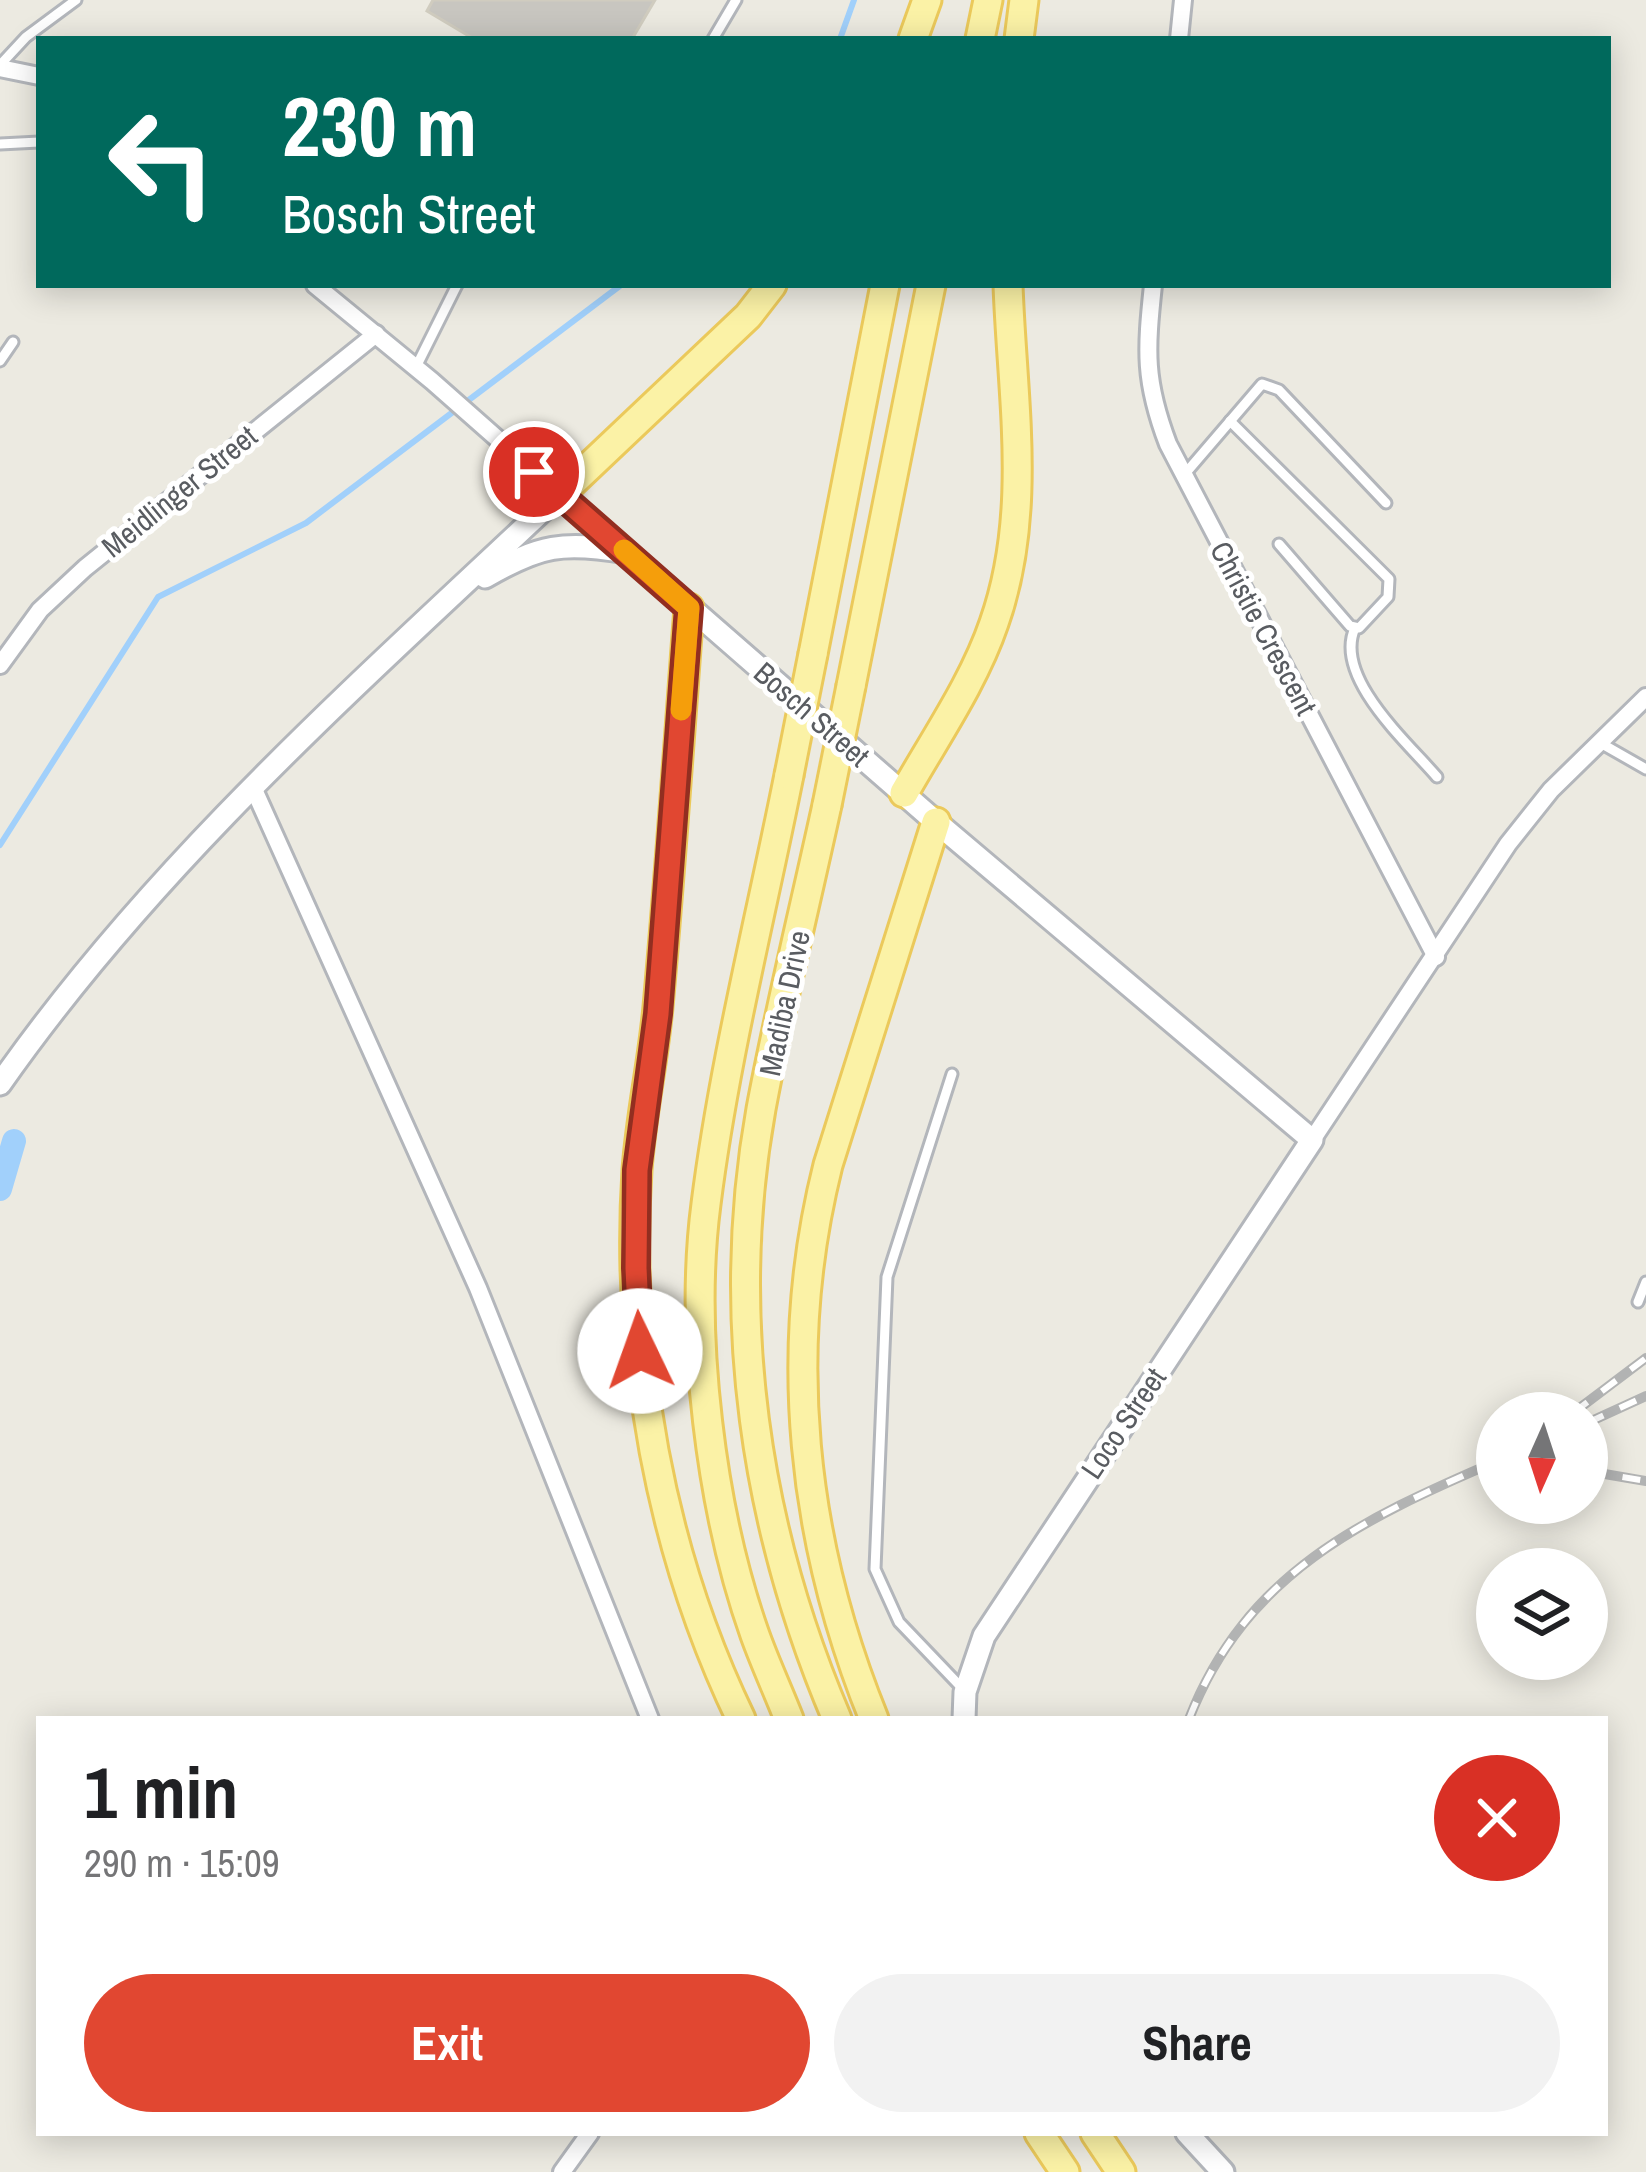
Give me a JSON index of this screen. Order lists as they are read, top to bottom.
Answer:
{
  "streets": {
    "main road": ["Madiba Drive"],
    "street": [
      "Meidlinger Street",
      "Christie Crescent",
      "Bosch Street",
      "Loco Street"
    ]
  },
  "crossings": [
    ["Meidlinger Street", "Bosch Street"],
    ["Bosch Street", "Loco Street"]
  ],
  "north": "bottom",
  "page": {
    "turn": ["230 m", "Bosch Street"],
    "heading": ["1 min", "290 m · 15:09"],
    "buttons": ["Exit", "Share"]
  }
}
